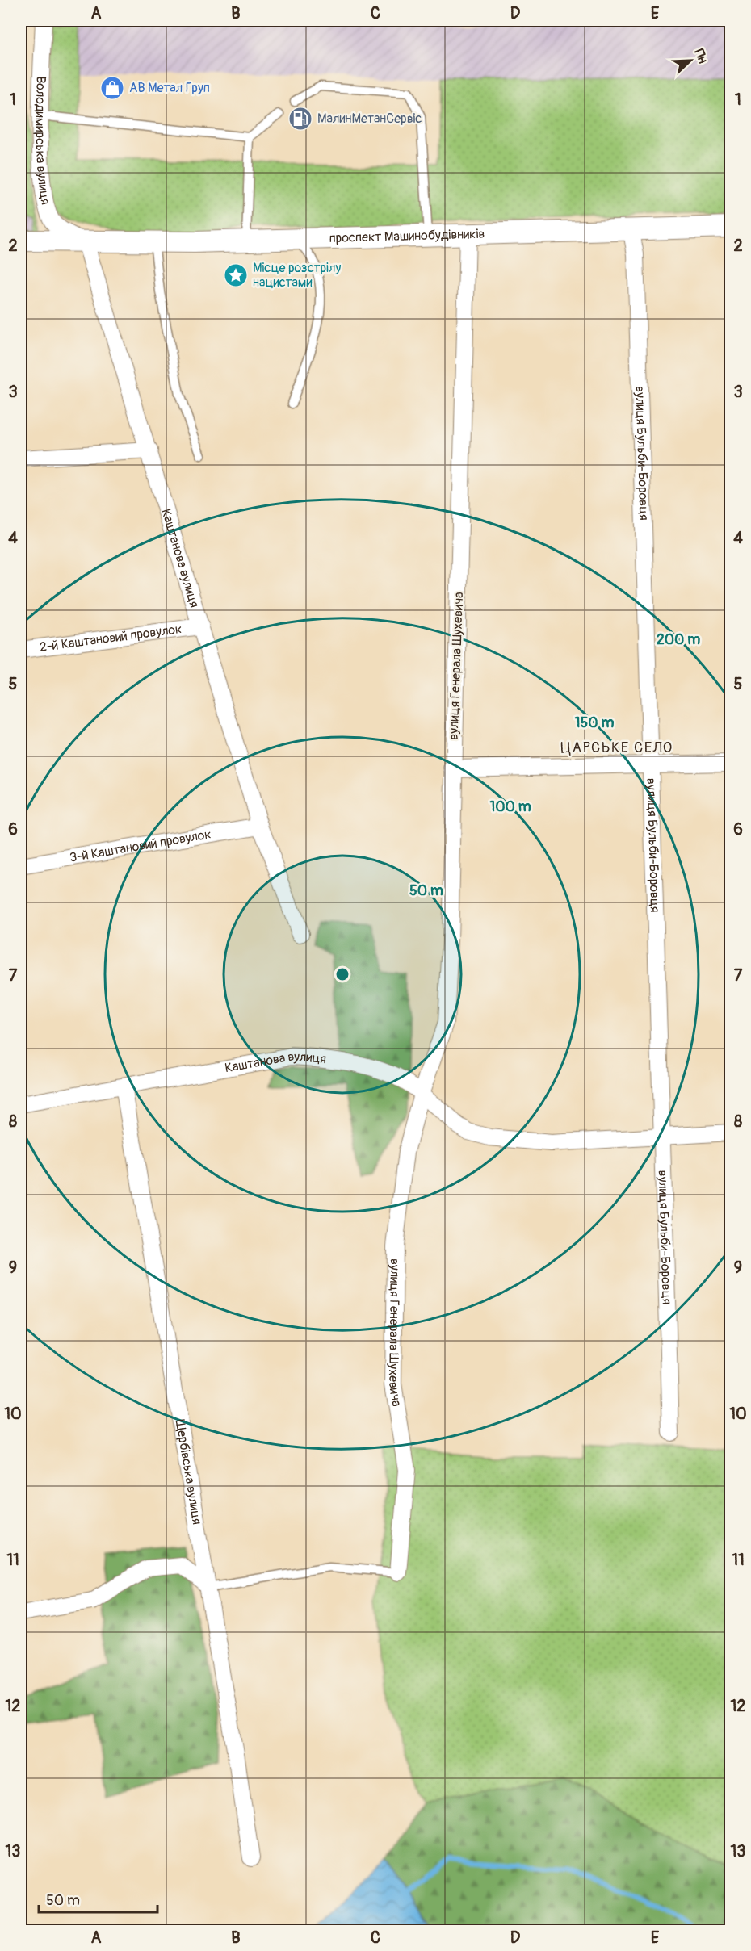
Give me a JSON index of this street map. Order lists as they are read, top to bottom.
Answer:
{
  "streets": {
    "street": [
      "Володимирська вулиця",
      "проспект Машинобудівників",
      "вулиця Бульби-Боровця",
      "Каштанова вулиця",
      "2-й Каштановий провулок",
      "вулиця Генерала Шухевича",
      "3-й Каштановий провулок",
      "Щербівська вулиця"
    ]
  },
  "crossings": [
    ["Володимирська вулиця", "проспект Машинобудівників"],
    ["Володимирська вулиця", "Каштанова вулиця"],
    ["проспект Машинобудівників", "вулиця Бульби-Боровця"],
    ["проспект Машинобудівників", "Каштанова вулиця"],
    ["проспект Машинобудівників", "вулиця Генерала Шухевича"],
    ["Каштанова вулиця", "2-й Каштановий провулок"],
    ["Каштанова вулиця", "вулиця Генерала Шухевича"],
    ["Каштанова вулиця", "3-й Каштановий провулок"],
    ["Каштанова вулиця", "Щербівська вулиця"]
  ],
  "districts": ["ЦАРСЬКЕ СЕЛО"],
  "places": {
    "shop": ["АВ Метал Груп"],
    "fuel station": ["МалинМетанСервіс"],
    "place": ["Місце розстрілу нацистами"]
  },
  "scale_bar": "50 m",
  "north": "top right",
  "grid": {
    "columns": [
      "A",
      "B",
      "C",
      "D",
      "E"
    ],
    "rows": [
      "1",
      "2",
      "3",
      "4",
      "5",
      "6",
      "7",
      "8",
      "9",
      "10",
      "11",
      "12",
      "13"
    ]
  },
  "rings": [
    "200 m",
    "150 m",
    "100 m",
    "50 m"
  ]
}
